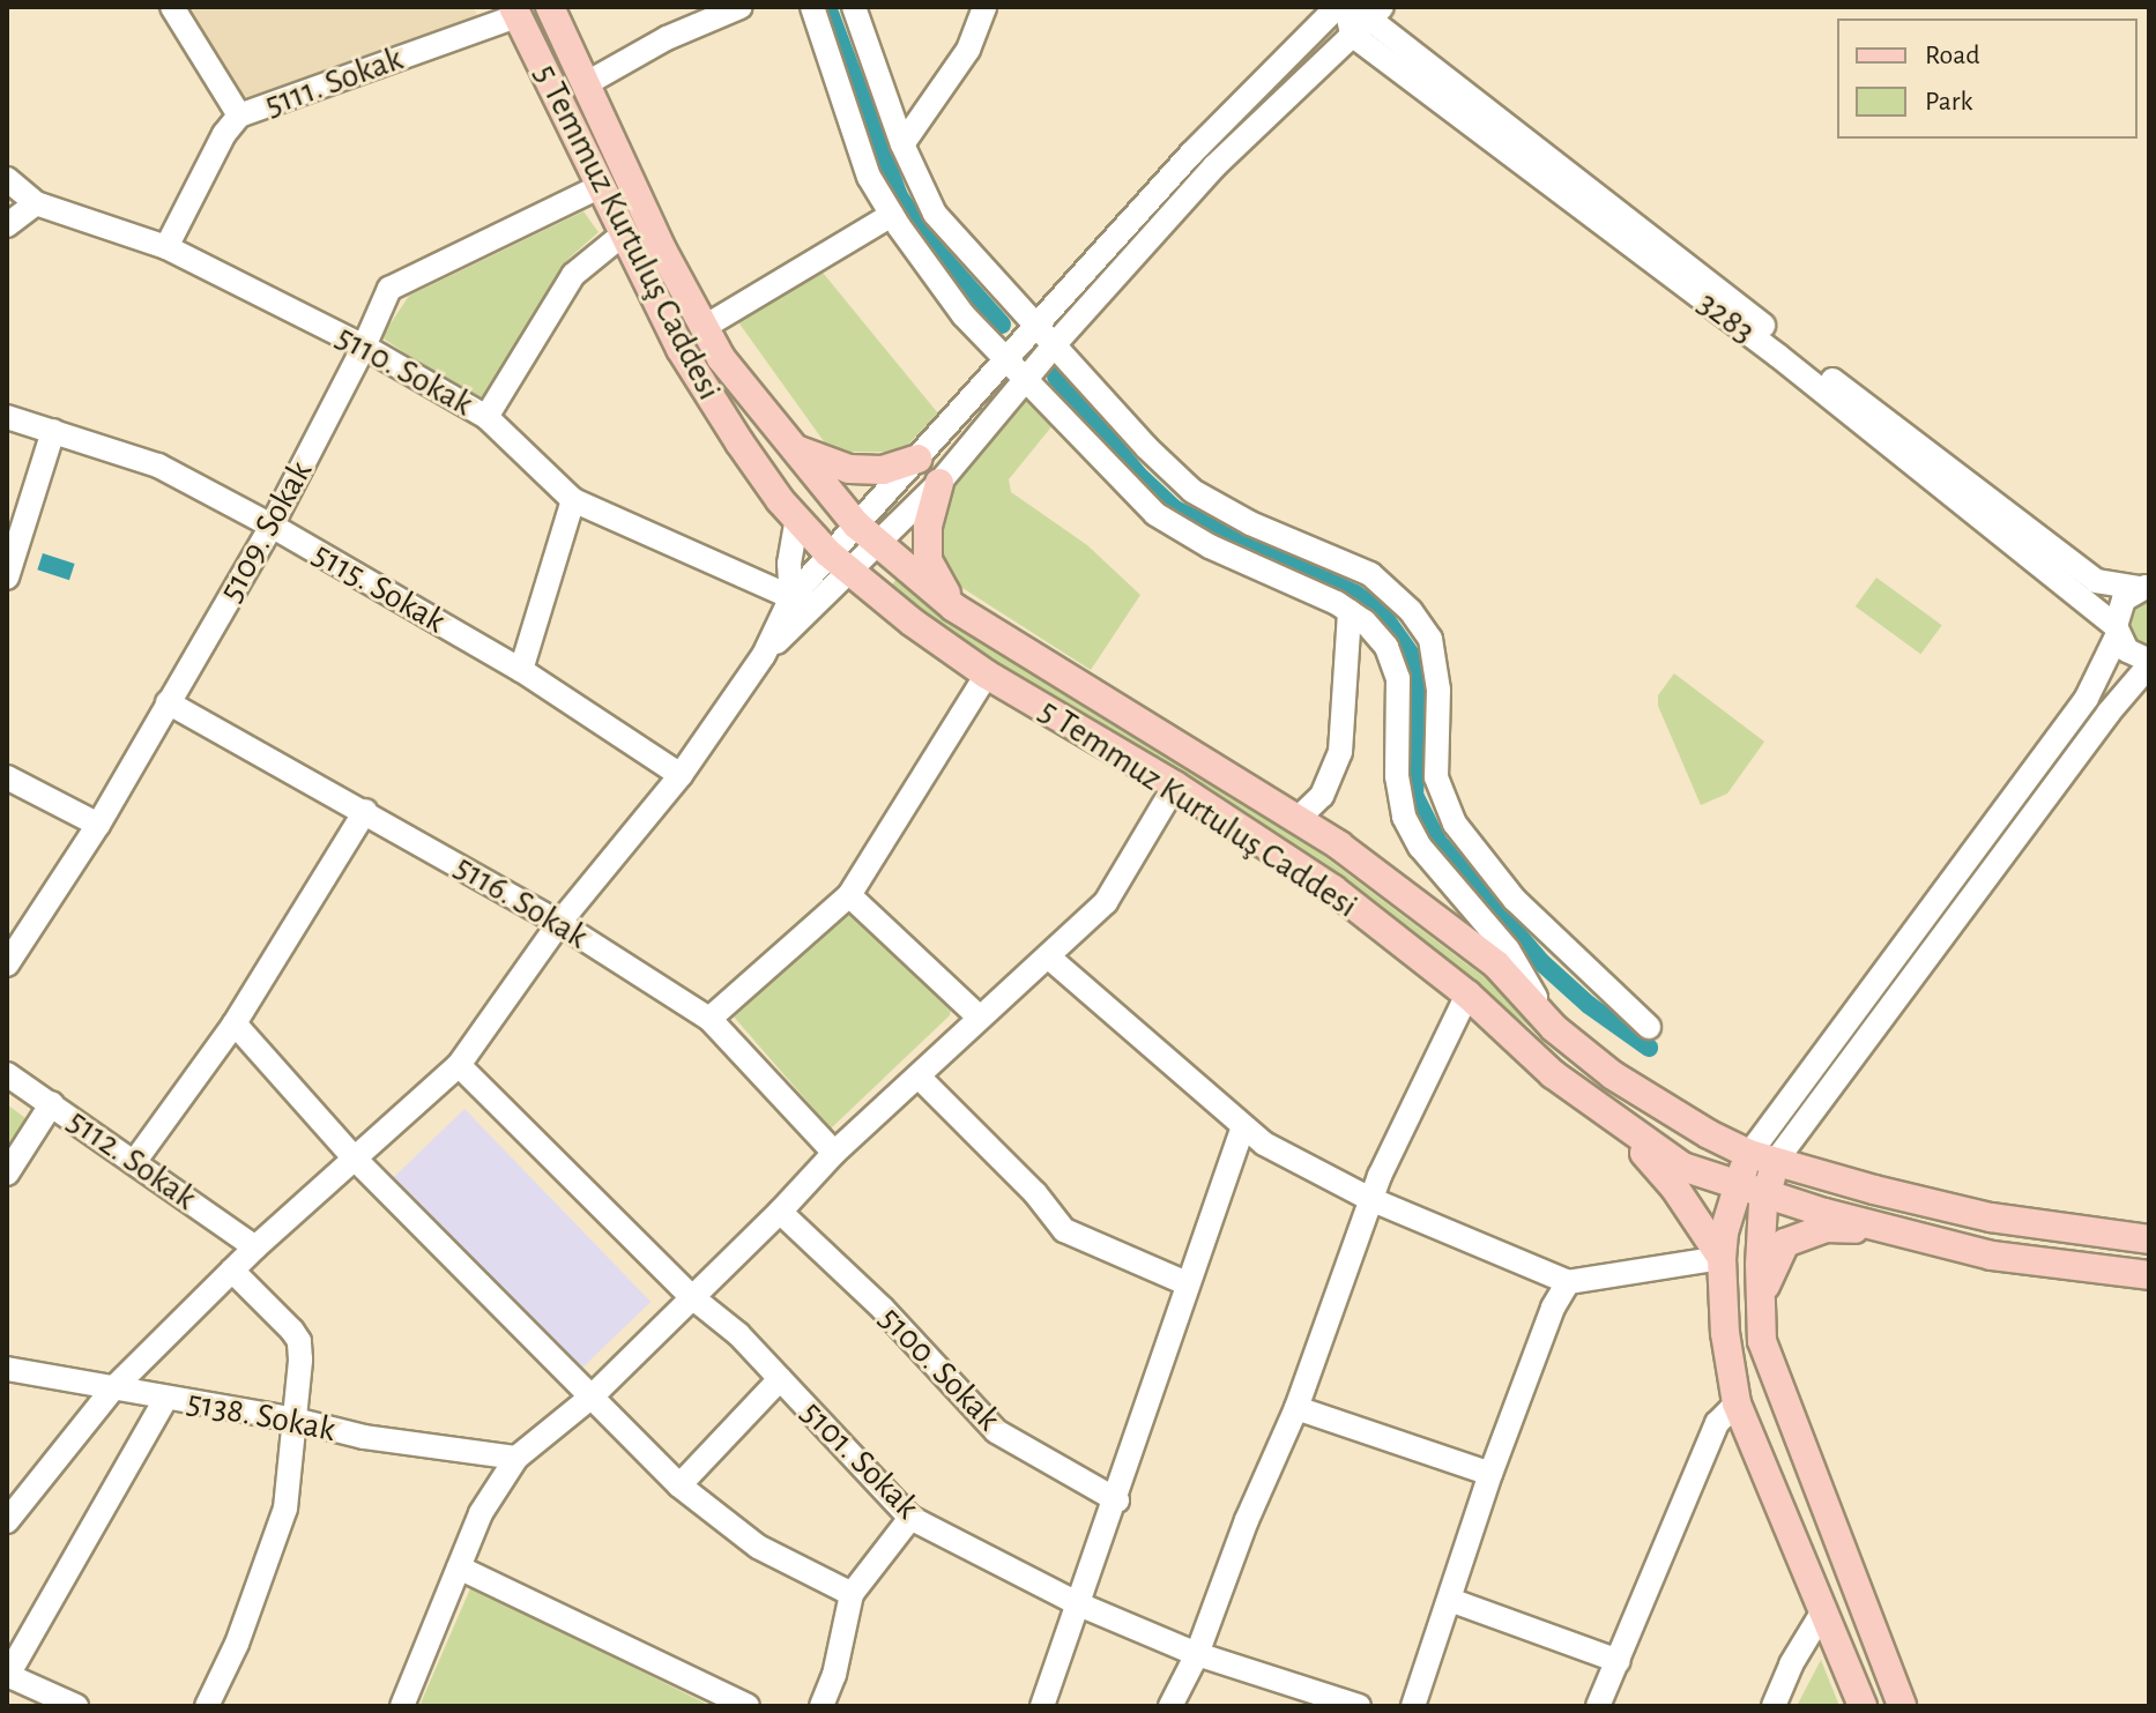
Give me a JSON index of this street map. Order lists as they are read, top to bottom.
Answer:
{
  "streets": {
    "main road": ["5 Temmuz Kurtuluş Caddesi"],
    "street": [
      "5111. Sokak",
      "3283",
      "5110. Sokak",
      "5109. Sokak",
      "5115. Sokak",
      "5116. Sokak",
      "5112. Sokak",
      "5100. Sokak",
      "5138. Sokak",
      "5101. Sokak"
    ]
  },
  "crossings": [
    ["5111. Sokak", "5 Temmuz Kurtuluş Caddesi"],
    ["5111. Sokak", "5110. Sokak"],
    ["5 Temmuz Kurtuluş Caddesi", "5109. Sokak"],
    ["5110. Sokak", "5109. Sokak"],
    ["5109. Sokak", "5115. Sokak"],
    ["5109. Sokak", "5116. Sokak"]
  ],
  "legend": ["Road", "Park"]
}
